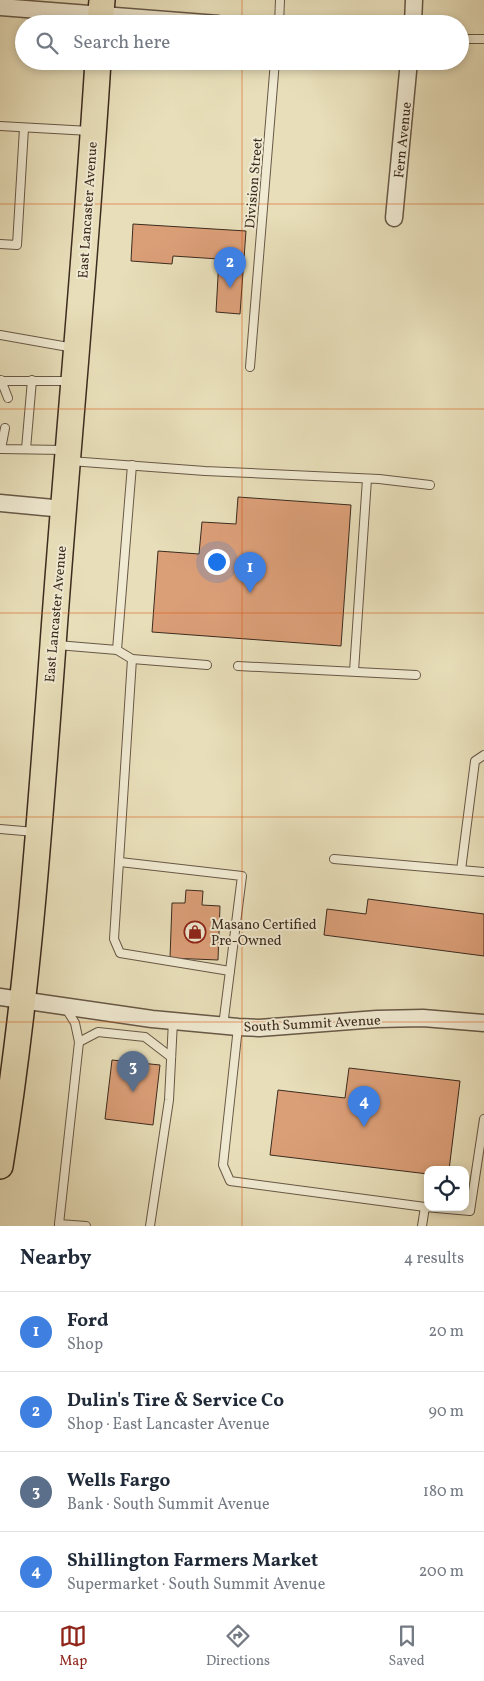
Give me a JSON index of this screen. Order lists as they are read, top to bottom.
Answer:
{
  "streets": {
    "main road": ["East Lancaster Avenue"],
    "street": ["Fern Avenue", "South Summit Avenue"],
    "lane": ["Division Street"]
  },
  "crossings": [
    ["East Lancaster Avenue", "South Summit Avenue"]
  ],
  "places": {
    "shop": ["Masano Certified Pre-Owned"]
  },
  "page": {
    "search": "Search here",
    "pins": [
      "2",
      "1",
      "3",
      "4"
    ],
    "heading": ["Nearby", "4 results"],
    "list": [
      {
        "mark": "1",
        "name": "Ford",
        "note": "Shop",
        "value": "20 m"
      },
      {
        "mark": "2",
        "name": "Dulin's Tire & Service Co",
        "note": "Shop · East Lancaster Avenue",
        "value": "90 m"
      },
      {
        "mark": "3",
        "name": "Wells Fargo",
        "note": "Bank · South Summit Avenue",
        "value": "180 m"
      },
      {
        "mark": "4",
        "name": "Shillington Farmers Market",
        "note": "Supermarket · South Summit Avenue",
        "value": "200 m"
      }
    ],
    "nav": ["Map", "Directions", "Saved"]
  }
}
